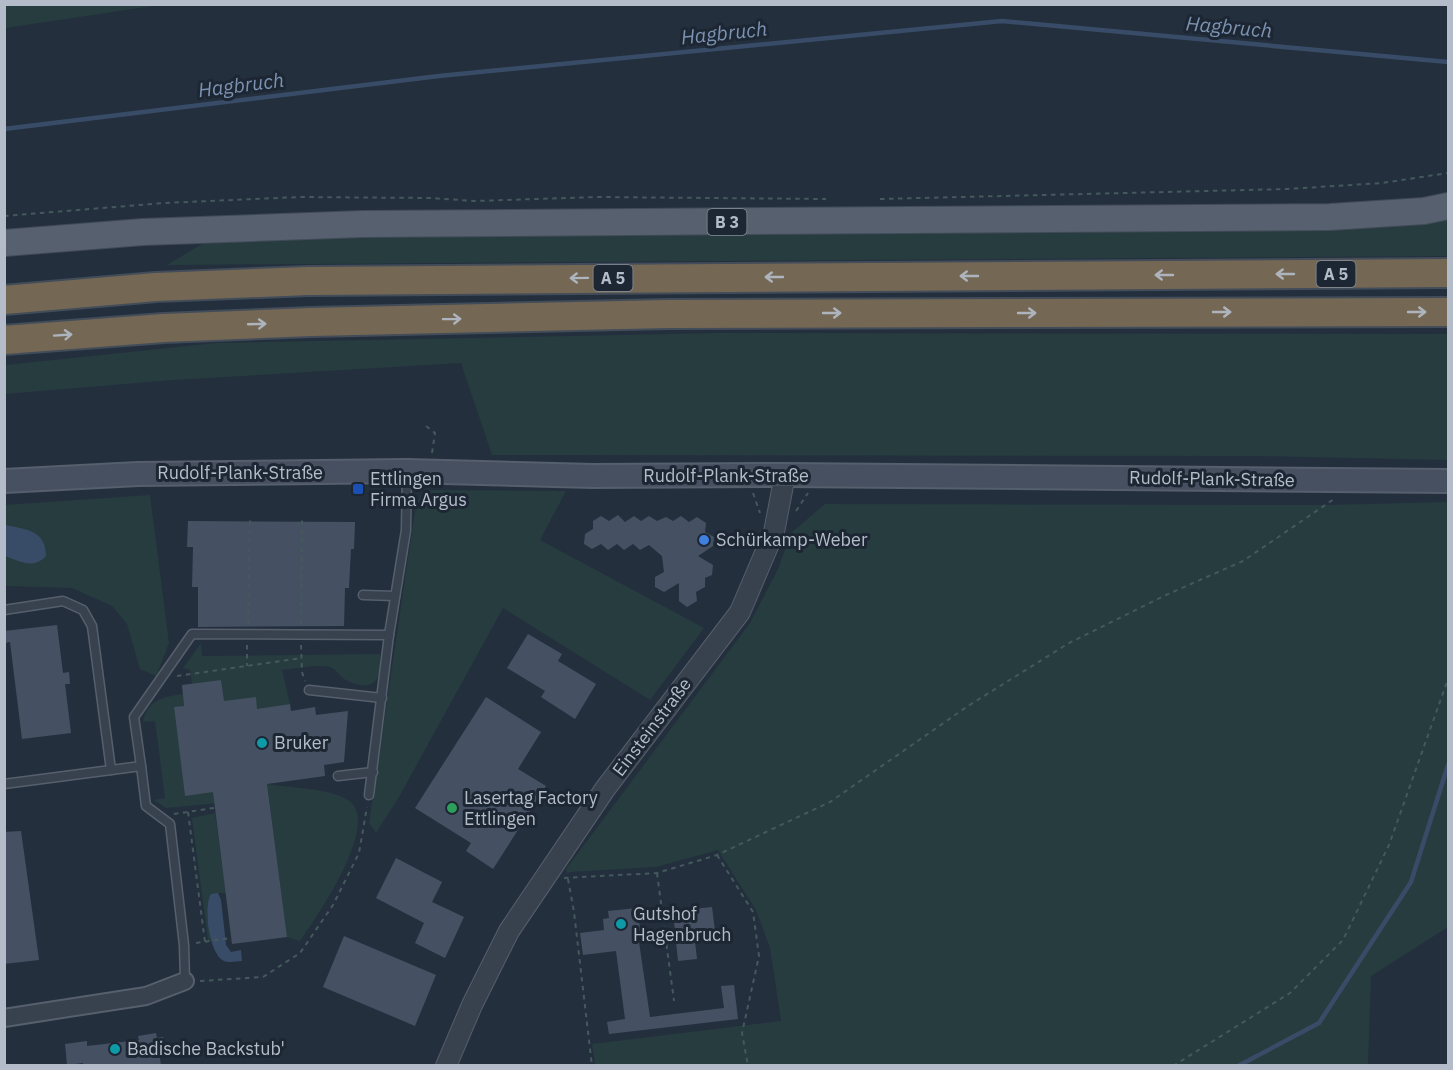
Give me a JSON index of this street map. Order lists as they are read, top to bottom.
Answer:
{
  "streets": {
    "highway": ["A 5"],
    "main road": ["B 3", "Rudolf-Plank-Straße"],
    "street": ["Einsteinstraße"]
  },
  "crossings": [
    ["Rudolf-Plank-Straße", "Einsteinstraße"]
  ],
  "water": ["Hagbruch"],
  "places": {
    "transit": ["Ettlingen Firma Argus"],
    "other": [
      "Schürkamp-Weber",
      "Bruker",
      "Lasertag Factory Ettlingen",
      "Gutshof Hagenbruch",
      "Badische Backstub'"
    ]
  }
}
